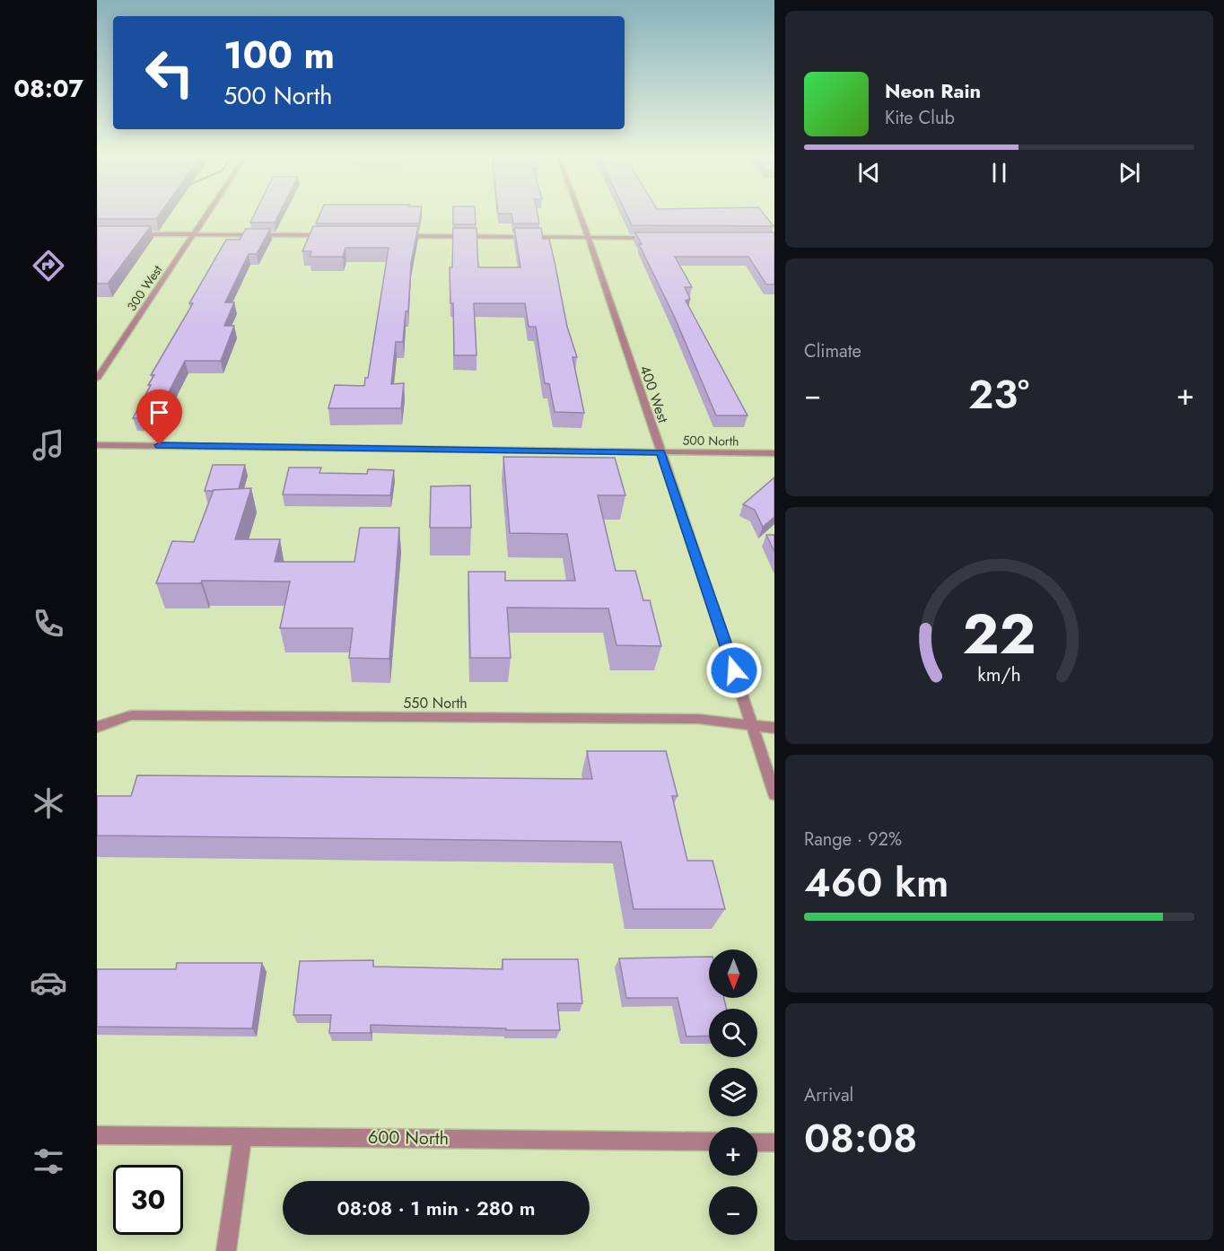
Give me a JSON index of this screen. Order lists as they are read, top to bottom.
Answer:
{
  "streets": {
    "street": [
      "300 West",
      "400 West",
      "500 North",
      "550 North",
      "600 North"
    ]
  },
  "crossings": [
    ["400 West", "500 North"],
    ["400 West", "550 North"]
  ],
  "north": "bottom",
  "page": {
    "tabs": "08:07",
    "turn": ["100 m", "500 North"],
    "song": ["Neon Rain", "Kite Club"],
    "tile": [
      "Climate",
      ["Range · 92%", "460 km"],
      ["Arrival", "08:08"]
    ],
    "heat": ["−", "23°", "+"],
    "map_buttons": ["+", "−"],
    "limit": "30",
    "trip": "08:08 · 1 min · 280 m",
    "gauge": ["22", "km/h"]
  }
}
